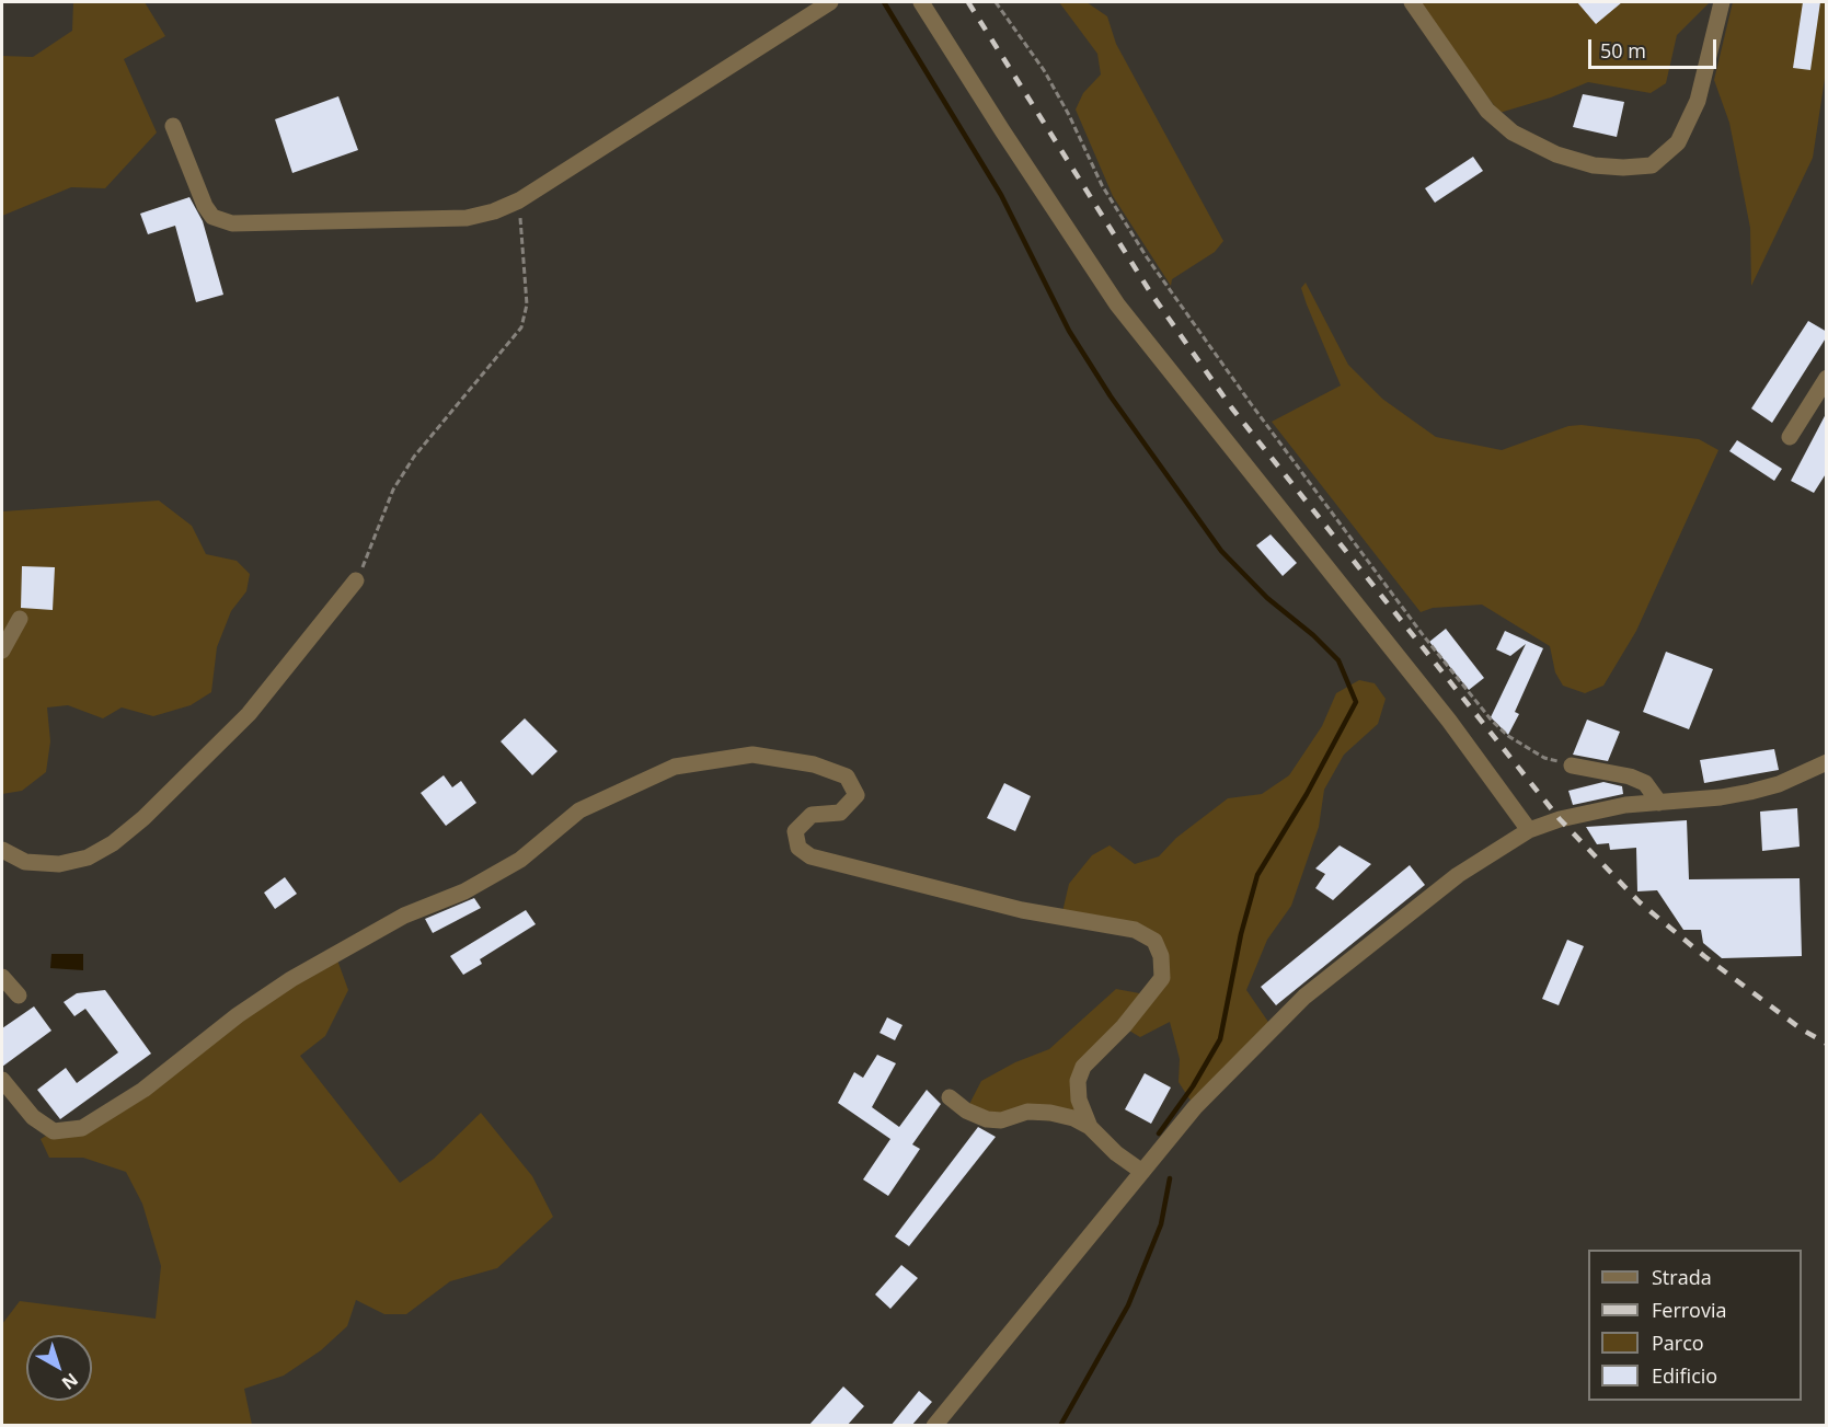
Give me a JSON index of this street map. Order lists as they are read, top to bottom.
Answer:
{
  "legend": [
    "Strada",
    "Ferrovia",
    "Parco",
    "Edificio"
  ],
  "scale_bar": "50 m",
  "north": "bottom right"
}
